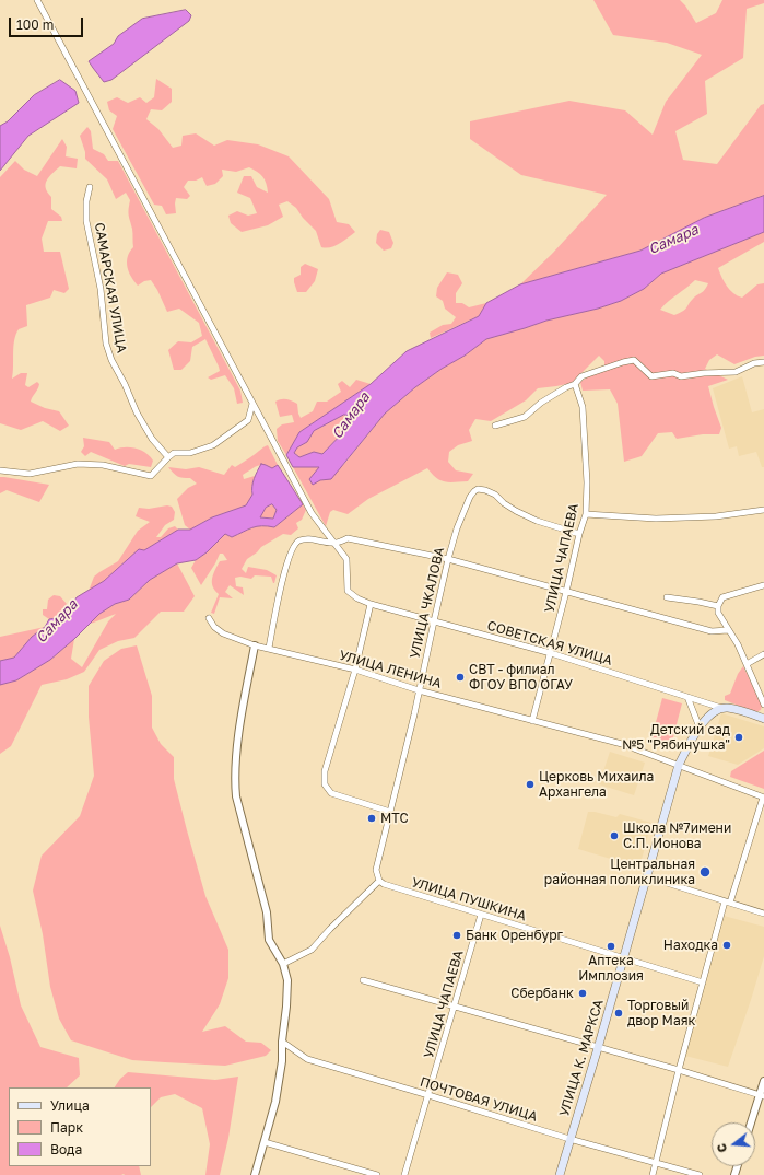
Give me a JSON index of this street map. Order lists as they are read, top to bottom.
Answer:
{
  "streets": {
    "main road": ["УЛИЦА К. МАРКСА"],
    "street": [
      "САМАРСКАЯ УЛИЦА",
      "УЛИЦА ЧАПАЕВА",
      "УЛИЦА ЧКАЛОВА",
      "СОВЕТСКАЯ УЛИЦА",
      "УЛИЦА ЛЕНИНА",
      "УЛИЦА ПУШКИНА",
      "ПОЧТОВАЯ УЛИЦА"
    ]
  },
  "crossings": [
    ["УЛИЦА ЧАПАЕВА", "УЛИЦА ЧКАЛОВА"],
    ["УЛИЦА ЧАПАЕВА", "СОВЕТСКАЯ УЛИЦА"],
    ["УЛИЦА ЧАПАЕВА", "УЛИЦА ЛЕНИНА"],
    ["УЛИЦА ЧАПАЕВА", "УЛИЦА ПУШКИНА"],
    ["УЛИЦА ЧАПАЕВА", "ПОЧТОВАЯ УЛИЦА"],
    ["УЛИЦА ЧКАЛОВА", "СОВЕТСКАЯ УЛИЦА"],
    ["УЛИЦА ЧКАЛОВА", "УЛИЦА ЛЕНИНА"],
    ["УЛИЦА ЧКАЛОВА", "УЛИЦА ПУШКИНА"],
    ["СОВЕТСКАЯ УЛИЦА", "УЛИЦА К. МАРКСА"],
    ["УЛИЦА ЛЕНИНА", "УЛИЦА К. МАРКСА"],
    ["УЛИЦА ПУШКИНА", "УЛИЦА К. МАРКСА"],
    ["УЛИЦА К. МАРКСА", "ПОЧТОВАЯ УЛИЦА"]
  ],
  "water": ["Самара"],
  "places": [
    "СВТ - филиал ФГОУ ВПО ОГАУ",
    "Детский сад №5 \"Рябинушка\"",
    "Церковь Михаила Архангела",
    "МТС",
    "Школа №7имени С.П. Ионова",
    "Центральная районная поликлиника",
    "Банк Оренбург",
    "Находка",
    "Аптека Имплозия",
    "Сбербанк",
    "Торговый двор Маяк"
  ],
  "legend": ["Улица", "Парк", "Вода"],
  "scale_bar": "100 m",
  "north": "left"
}
